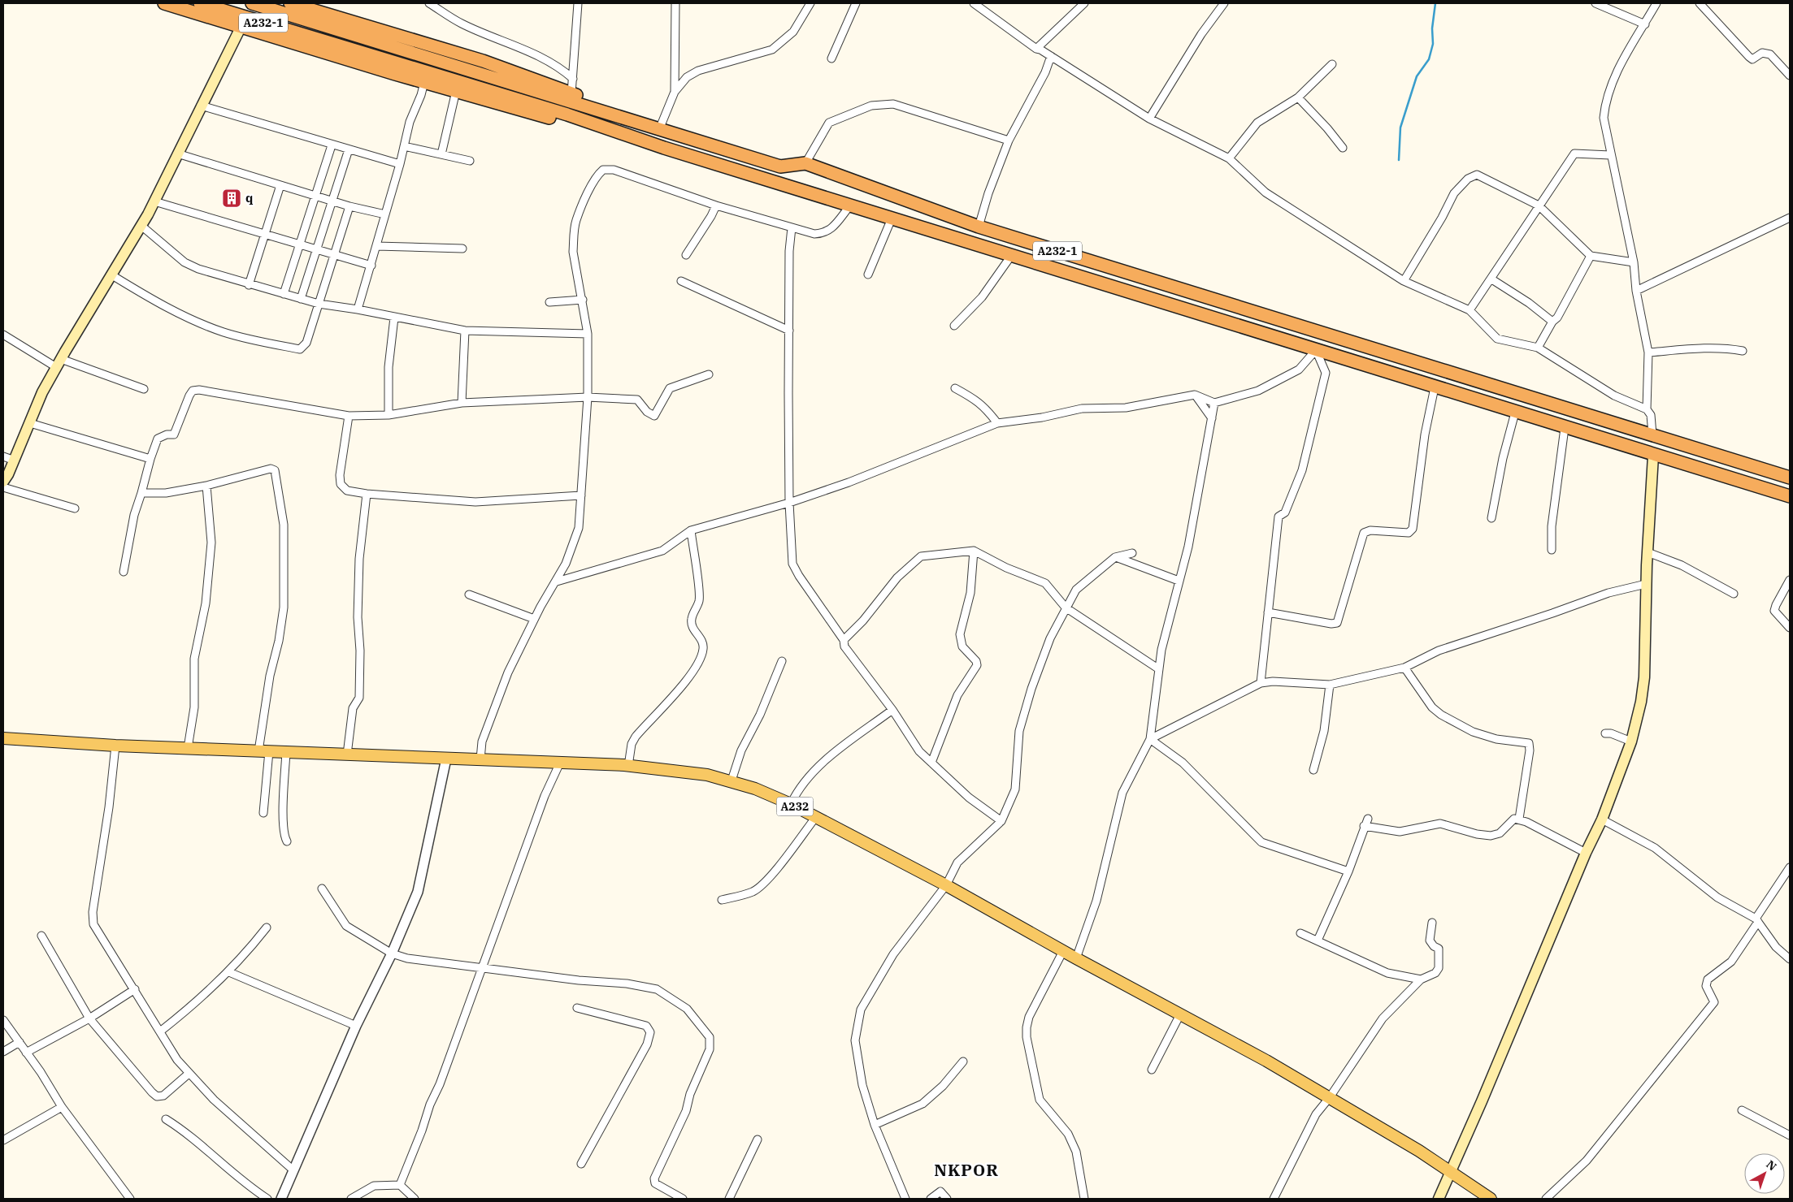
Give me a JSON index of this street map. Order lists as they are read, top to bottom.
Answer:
{
  "streets": {
    "highway": ["A232-1"],
    "main road": ["A232"]
  },
  "districts": ["NKPOR"],
  "places": {
    "building": ["q"]
  },
  "north": "top right"
}
